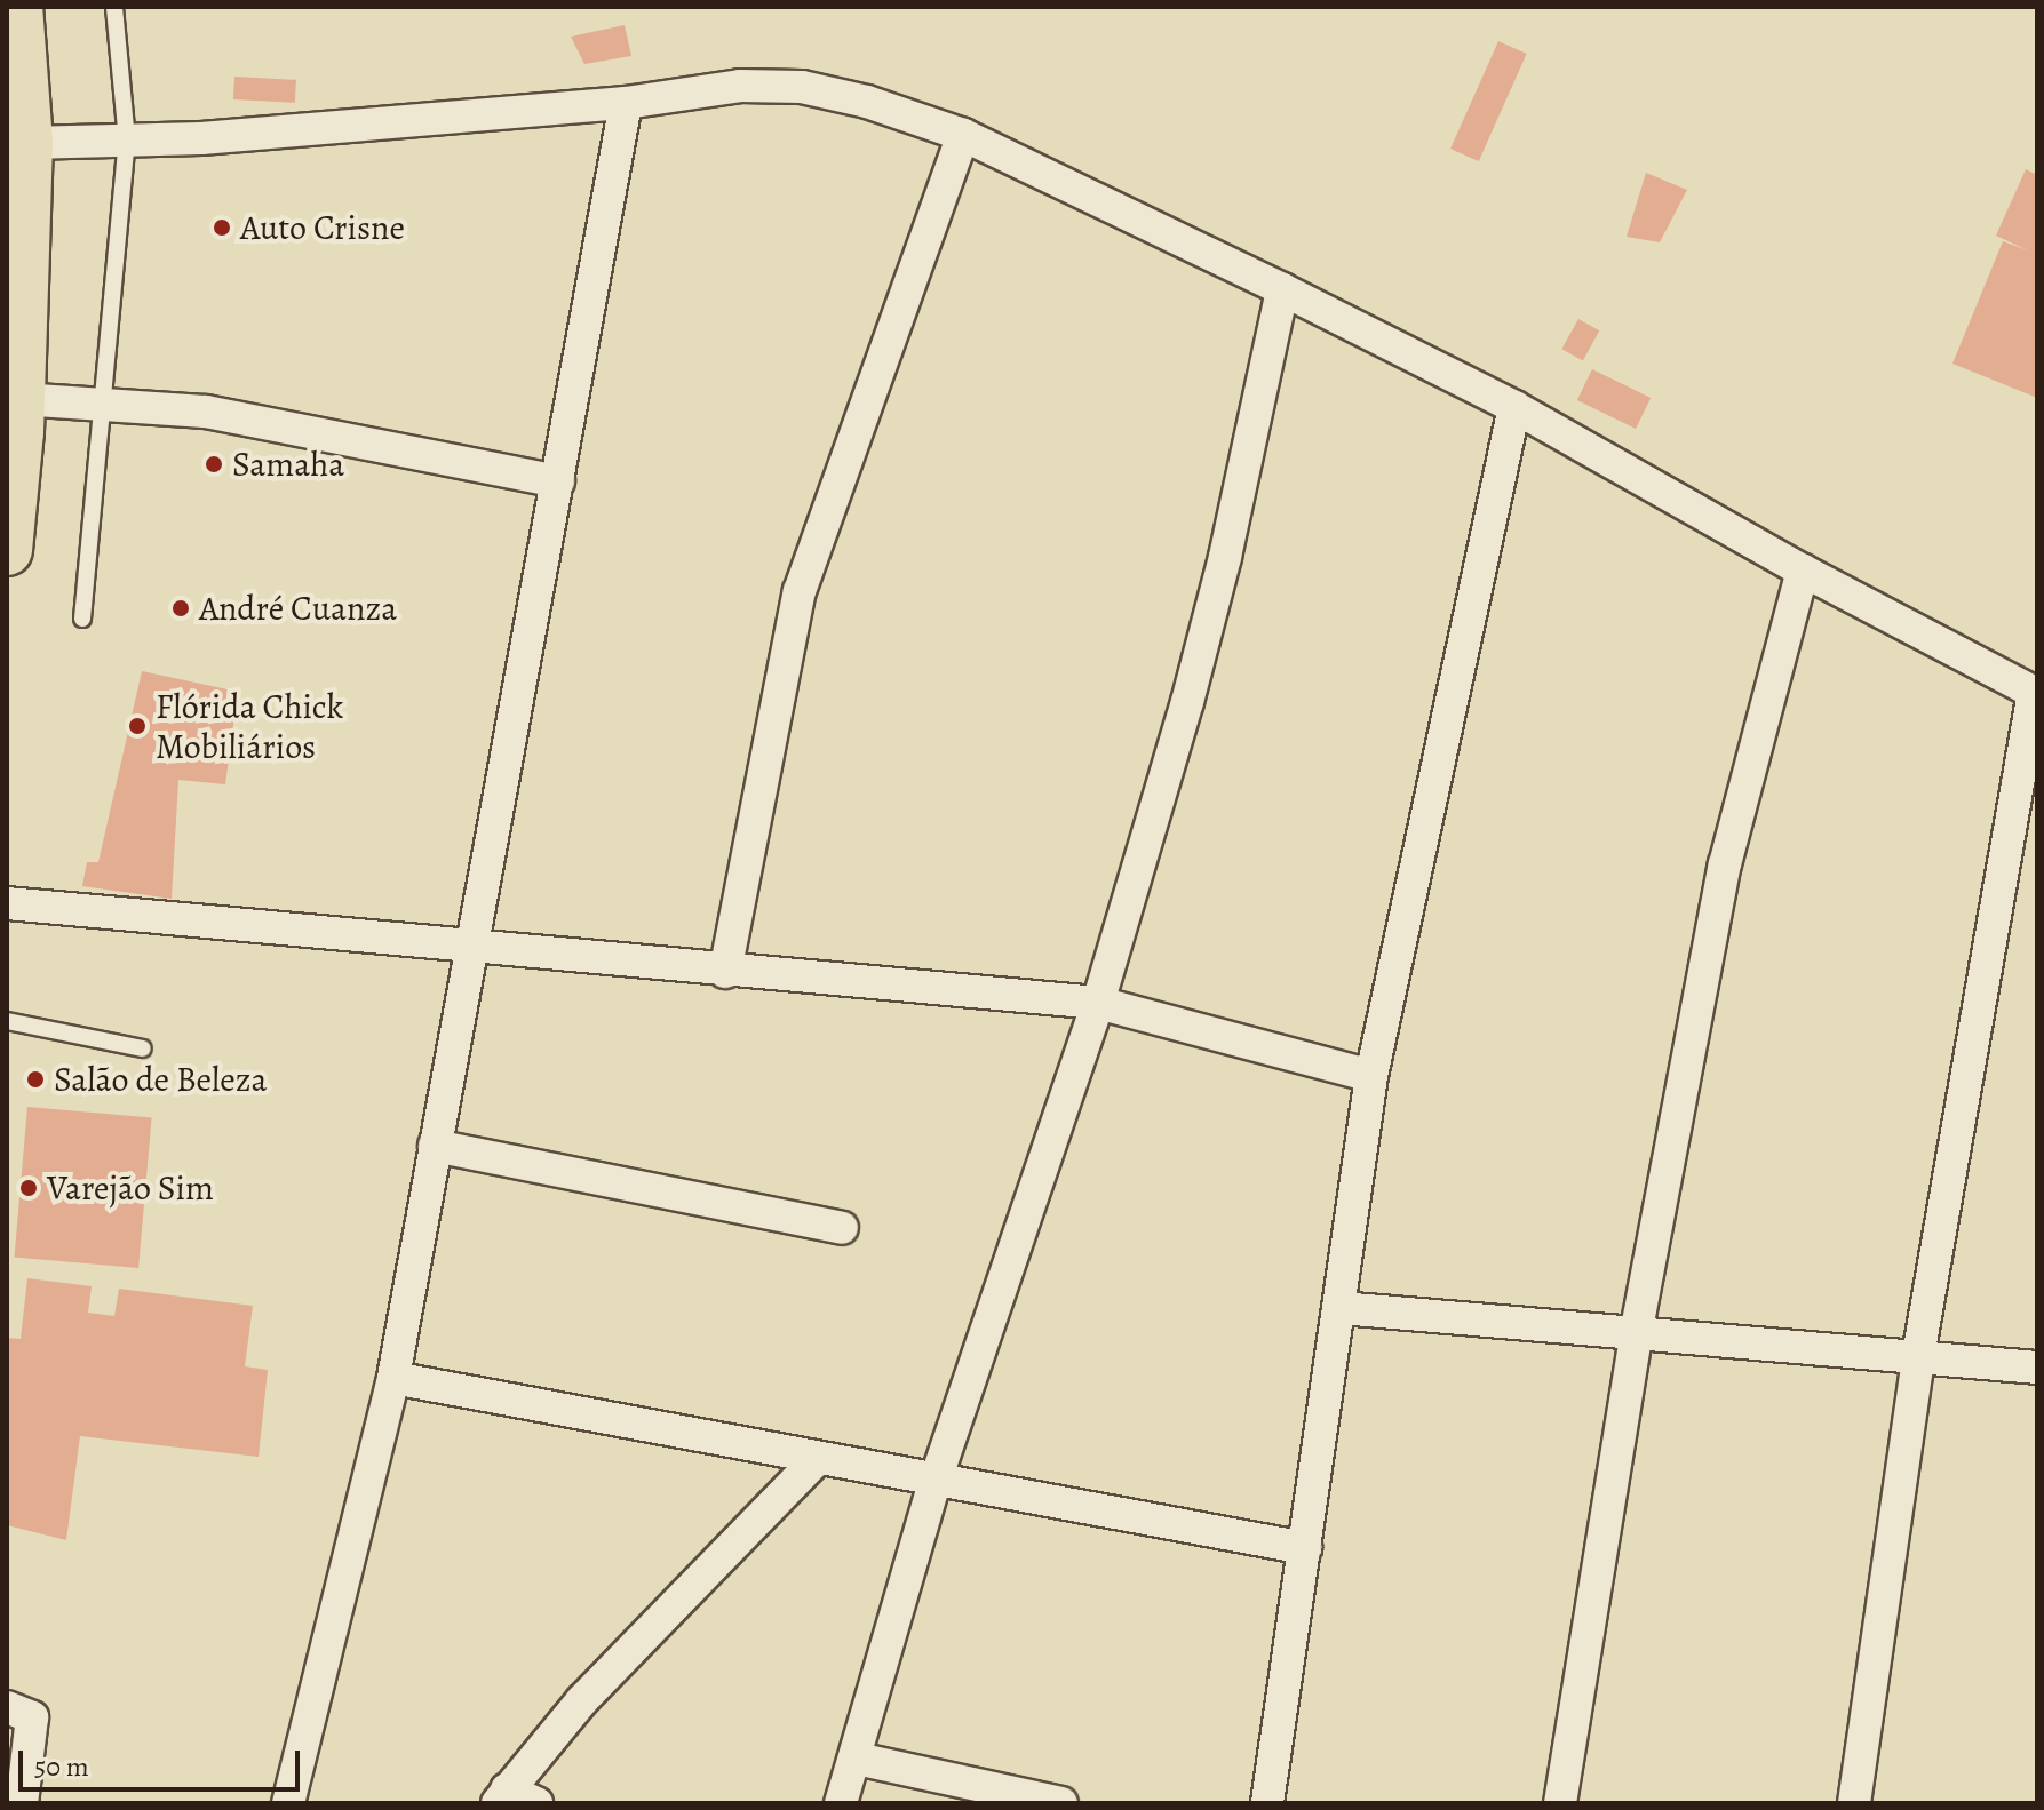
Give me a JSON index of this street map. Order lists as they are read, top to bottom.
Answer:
{
  "places": [
    "Auto Crisne",
    "Samaha",
    "André Cuanza",
    "Flórida Chick Mobiliários",
    "Salão de Beleza",
    "Varejão Sim"
  ],
  "scale_bar": "50 m"
}
